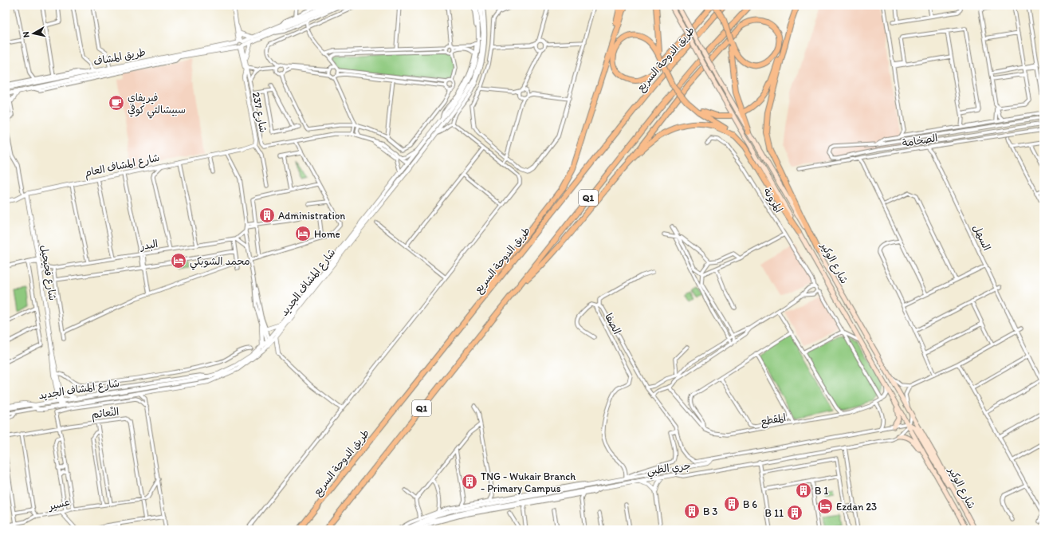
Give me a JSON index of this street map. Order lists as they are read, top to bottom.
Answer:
{
  "streets": {
    "highway": ["طريق الدوحة السريع", "Q1"],
    "main road": ["شارع الوكير"],
    "street": [
      "طريق المشاف",
      "شارع 237",
      "الصخامة",
      "شارع المشاف العام",
      "المرونة",
      "السهل",
      "البدر",
      "شارع فحيحيل",
      "شارع المشاف الجديد",
      "الصفا",
      "النًعائم",
      "المقطع",
      "جري الظبي",
      "عسير"
    ]
  },
  "crossings": [
    ["طريق المشاف", "شارع 237"],
    ["شارع 237", "شارع المشاف العام"],
    ["الصخامة", "السهل"],
    ["شارع المشاف العام", "شارع فحيحيل"],
    ["المرونة", "المقطع"],
    ["البدر", "شارع فحيحيل"],
    ["شارع الوكير", "جري الظبي"],
    ["شارع فحيحيل", "شارع المشاف الجديد"],
    ["شارع المشاف الجديد", "النًعائم"],
    ["الصفا", "جري الظبي"],
    ["النًعائم", "عسير"]
  ],
  "places": {
    "cafe": ["فيريفاي سبيشالتي كوفي"],
    "building": [
      "Administration",
      "TNG - Wukair Branch - Primary Campus",
      "B 1",
      "B 6",
      "B 3",
      "B 11"
    ],
    "hotel": ["Home", "محمد الشوبكي", "Ezdan 23"]
  },
  "north": "left"
}
